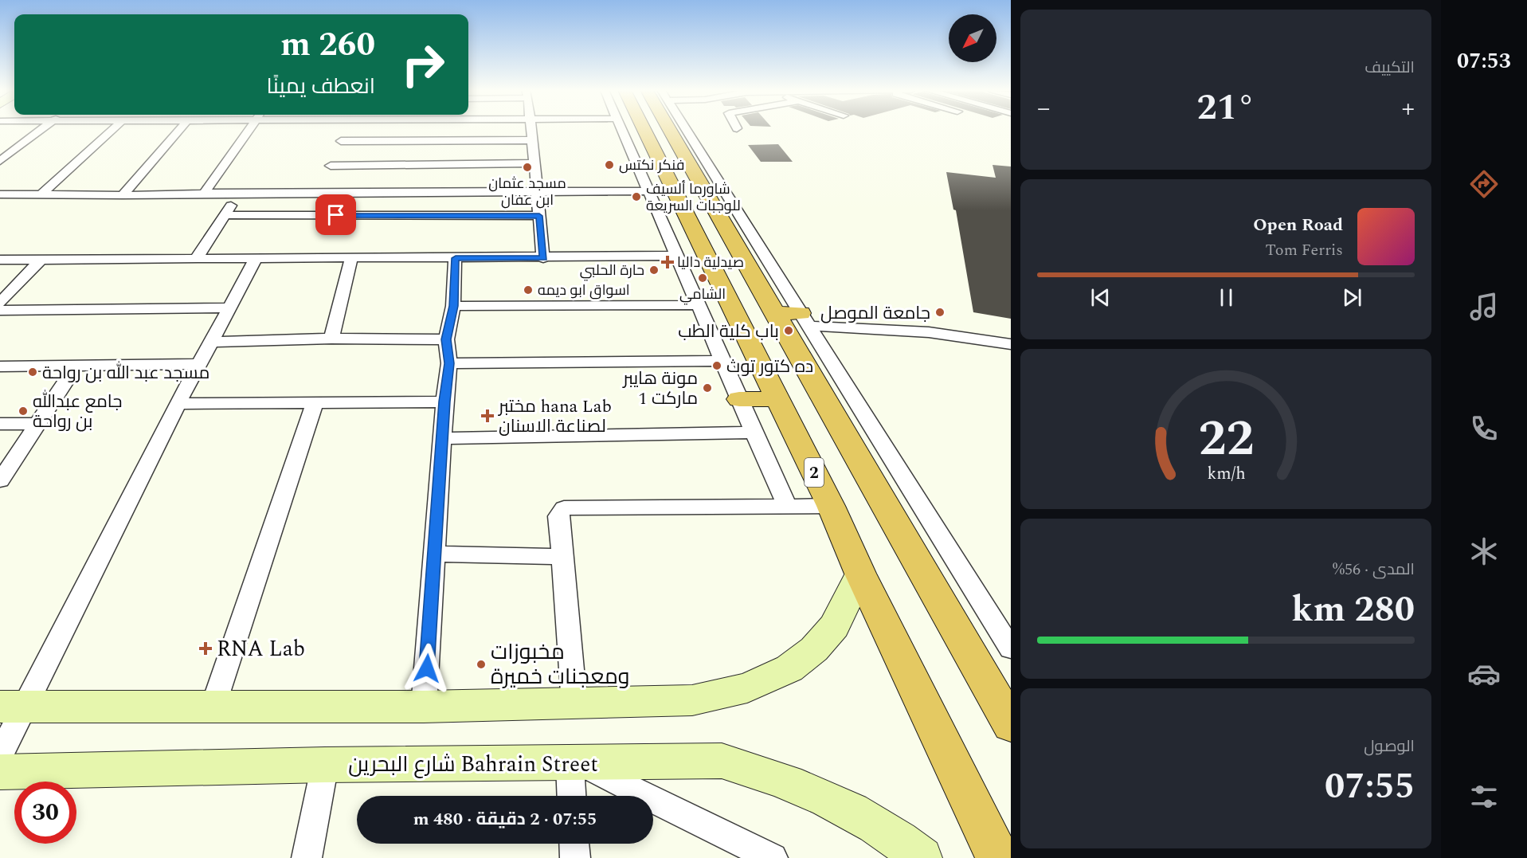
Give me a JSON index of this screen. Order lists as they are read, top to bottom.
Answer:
{
  "streets": {
    "highway": ["2"],
    "main road": ["شارع البحرين Bahrain Street"]
  },
  "places": {
    "other": [
      "فنكر نكتس",
      "مسجد عثمان ابن عفان",
      "شاورما ألسيف للوجبات السريعة",
      "حارة الحلبي",
      "الشامي",
      "اسواق ابو ديمه",
      "جامعة الموصل",
      "باب كلية الطب",
      "ده كتور توث",
      "مسجد عبد الله بن رواحة",
      "مونة هايبر ماركت 1",
      "جامع عبدالله بن رواحة",
      "مخبوزات ومعجنات خميرة"
    ],
    "health": ["صيدلية داليا", "مختبر hana Lab لصناعة الاسنان", "RNA Lab"]
  },
  "north": "bottom left",
  "page": {
    "tabs": "07:53",
    "tile": [
      "التكييف",
      ["المدى · 56%", "280 km"],
      ["الوصول", "07:55"]
    ],
    "turn": ["260 m", "انعطف يمينًا"],
    "heat": ["−", "21°", "+"],
    "song": ["Open Road", "Tom Ferris"],
    "limit": "30",
    "trip": "07:55 · 2 دقيقة · 480 m",
    "gauge": ["22", "km/h"]
  }
}
